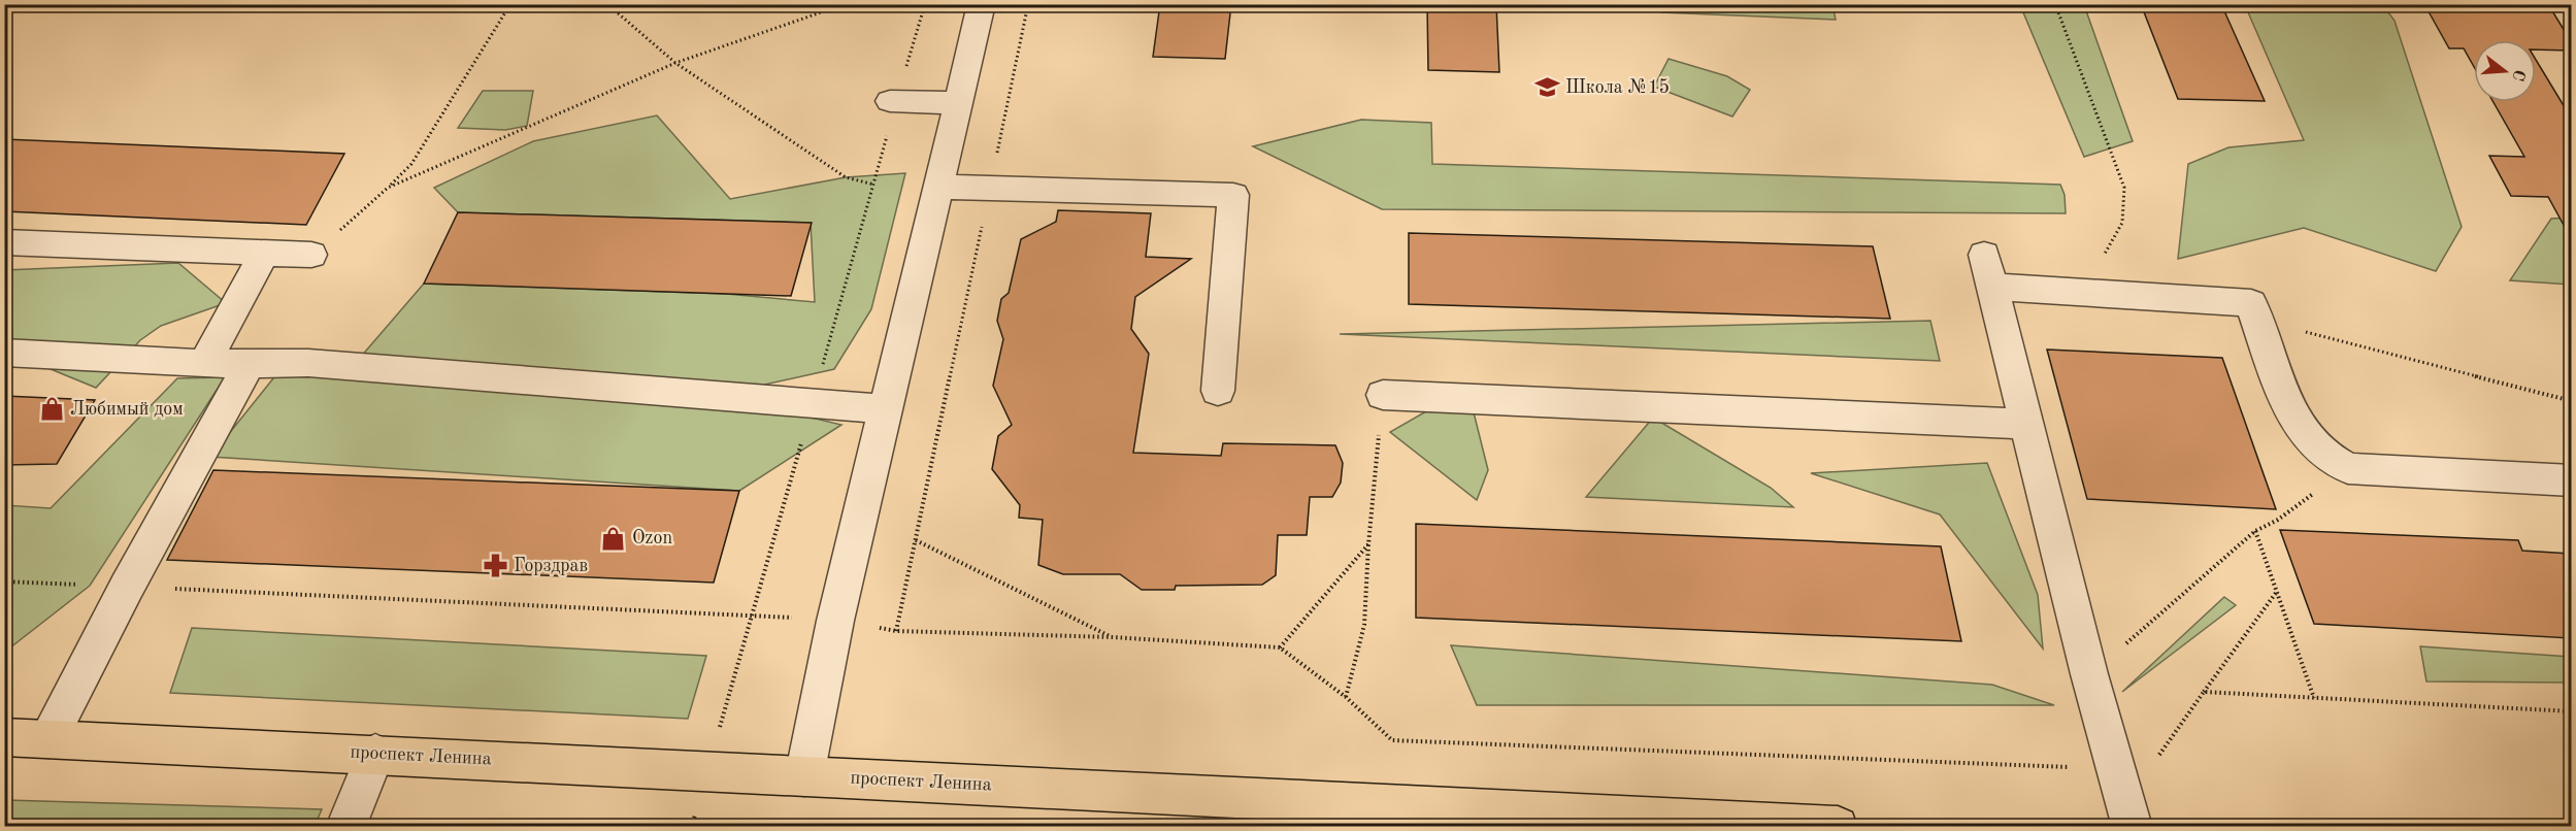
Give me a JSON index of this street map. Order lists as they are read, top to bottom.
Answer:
{
  "streets": {
    "main road": ["проспект Ленина"]
  },
  "places": {
    "school or university": ["Школа №15"],
    "shop": ["Любимый дом", "Ozon"],
    "pharmacy": ["Горздрав"]
  },
  "north": "right"
}
